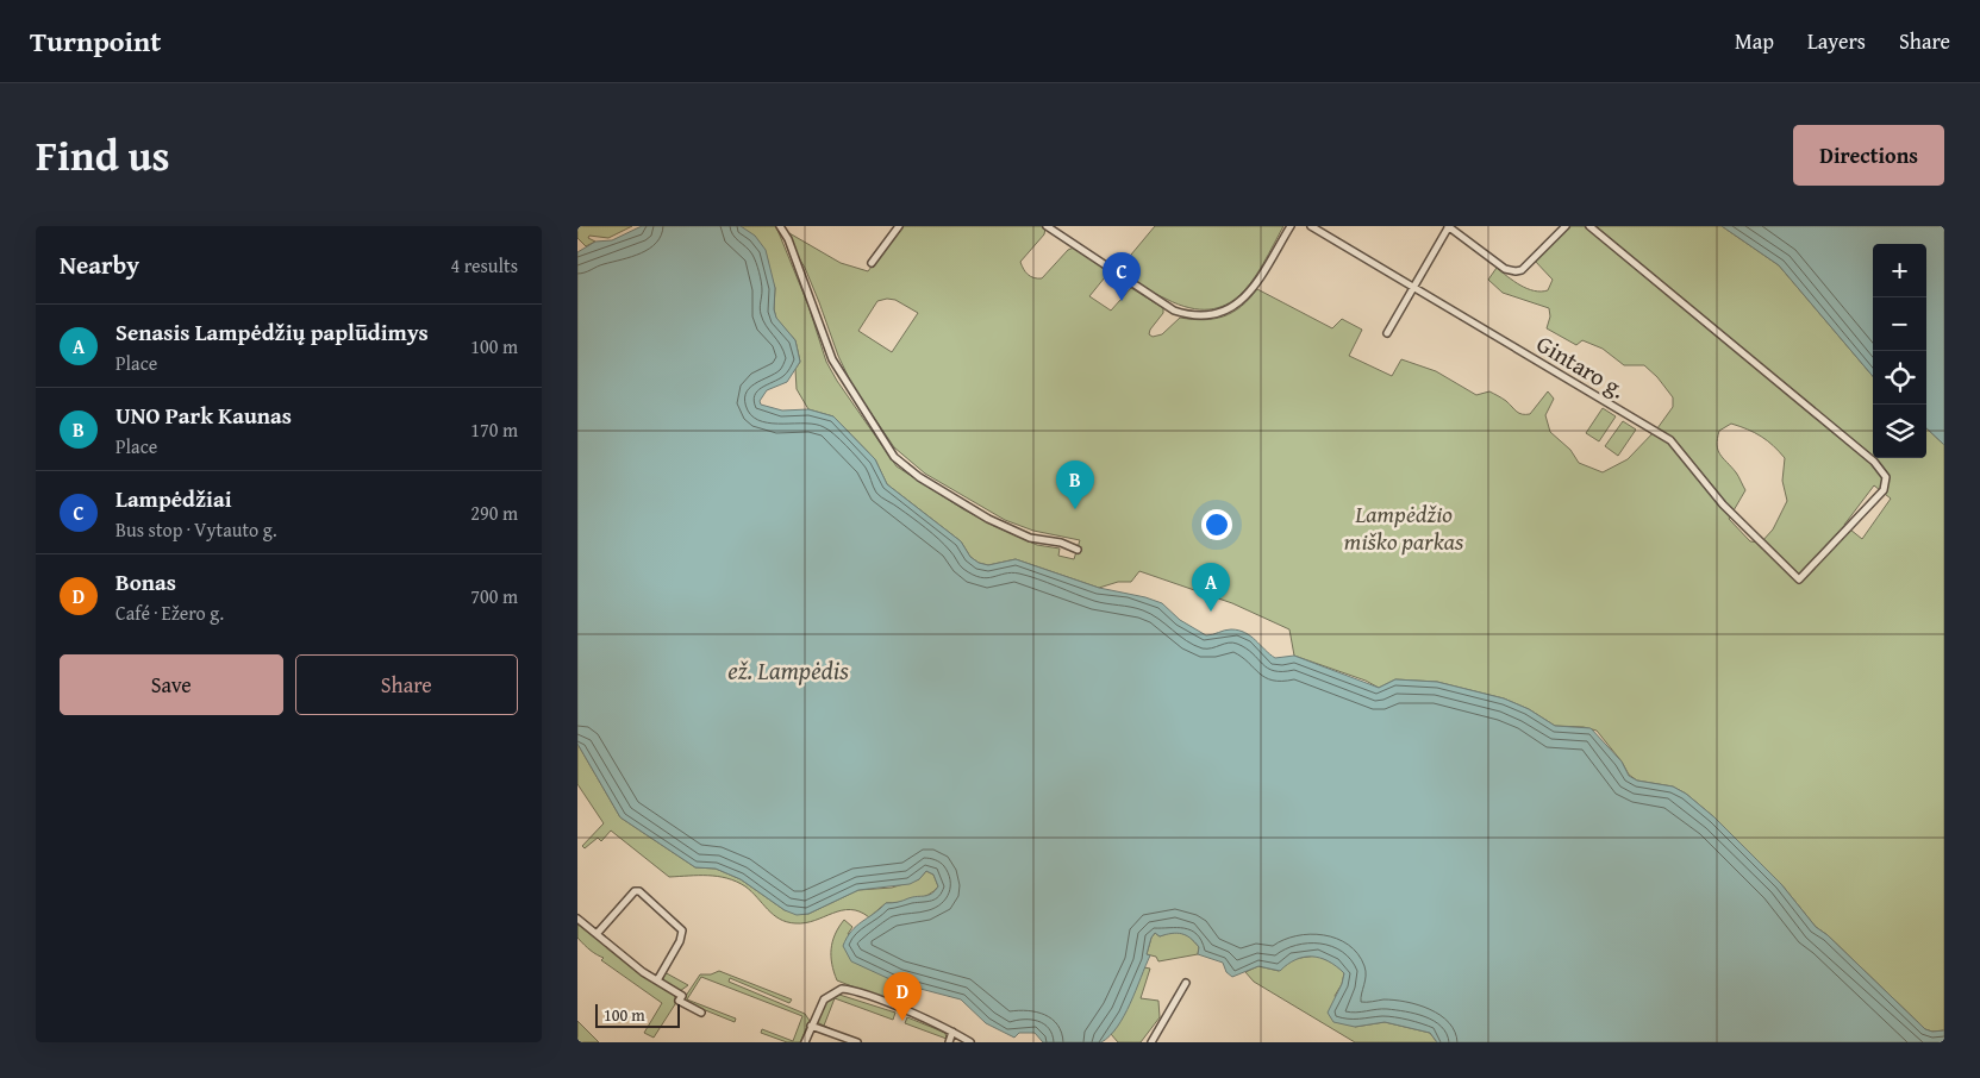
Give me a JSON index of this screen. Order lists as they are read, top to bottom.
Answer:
{
  "streets": {
    "street": ["Gintaro g."]
  },
  "water": ["ež. Lampėdis"],
  "parks": ["Lampėdžio miško parkas"],
  "scale_bar": "100 m",
  "page": {
    "header": "Turnpoint",
    "nav": ["Map", "Layers", "Share"],
    "title": "Find us",
    "buttons": [
      "Directions",
      ["Save", "Share"]
    ],
    "heading": ["Nearby", "4 results"],
    "map_buttons": ["+", "−"],
    "pins": [
      "C",
      "B",
      "A",
      "D"
    ],
    "list": [
      {
        "mark": "A",
        "name": "Senasis Lampėdžių paplūdimys",
        "note": "Place",
        "value": "100 m"
      },
      {
        "mark": "B",
        "name": "UNO Park Kaunas",
        "note": "Place",
        "value": "170 m"
      },
      {
        "mark": "C",
        "name": "Lampėdžiai",
        "note": "Bus stop · Vytauto g.",
        "value": "290 m"
      },
      {
        "mark": "D",
        "name": "Bonas",
        "note": "Café · Ežero g.",
        "value": "700 m"
      }
    ],
    "scale": "100 m"
  }
}
